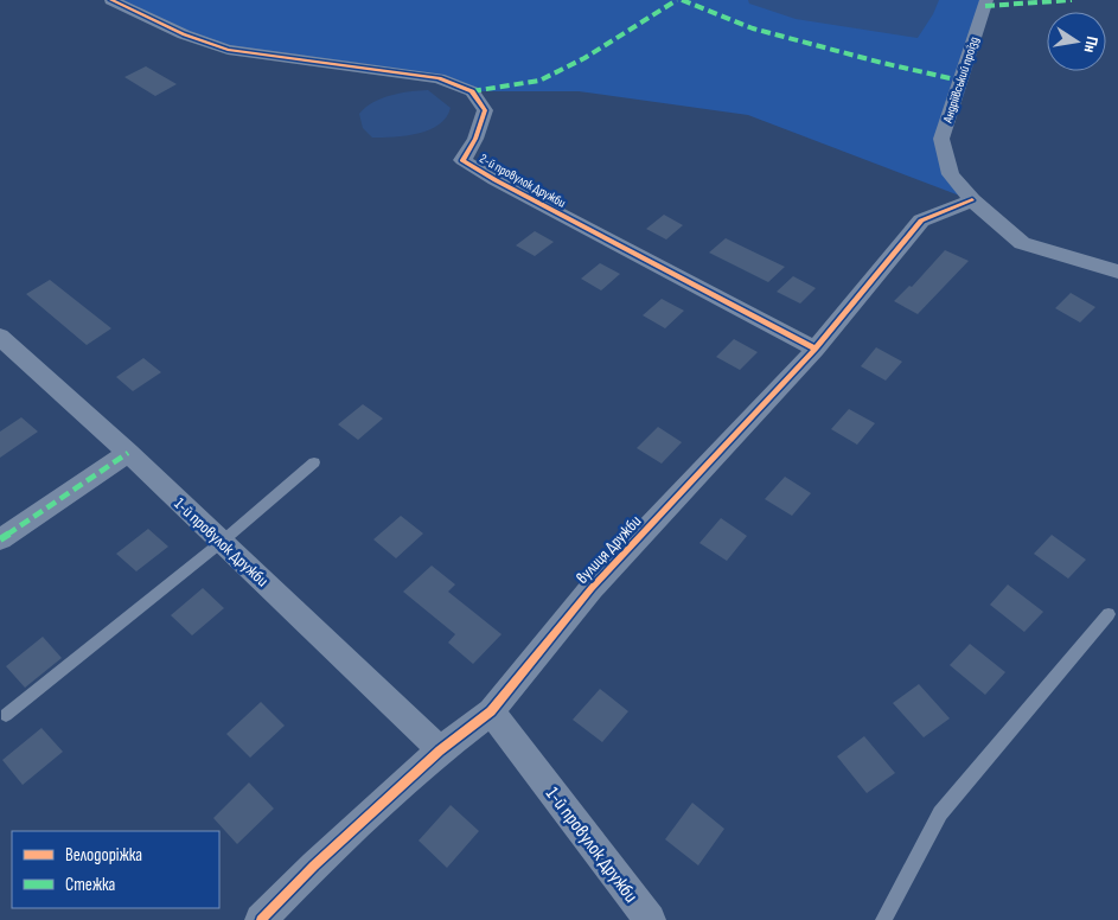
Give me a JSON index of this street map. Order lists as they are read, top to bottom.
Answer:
{
  "streets": {
    "street": [
      "Андріївський проїзд",
      "2-й провулок Дружби",
      "1-й провулок Дружби",
      "вулиця Дружби"
    ]
  },
  "crossings": [
    ["Андріївський проїзд", "вулиця Дружби"],
    ["2-й провулок Дружби", "вулиця Дружби"],
    ["1-й провулок Дружби", "вулиця Дружби"]
  ],
  "legend": ["Велодоріжка", "Стежка"],
  "north": "right"
}
